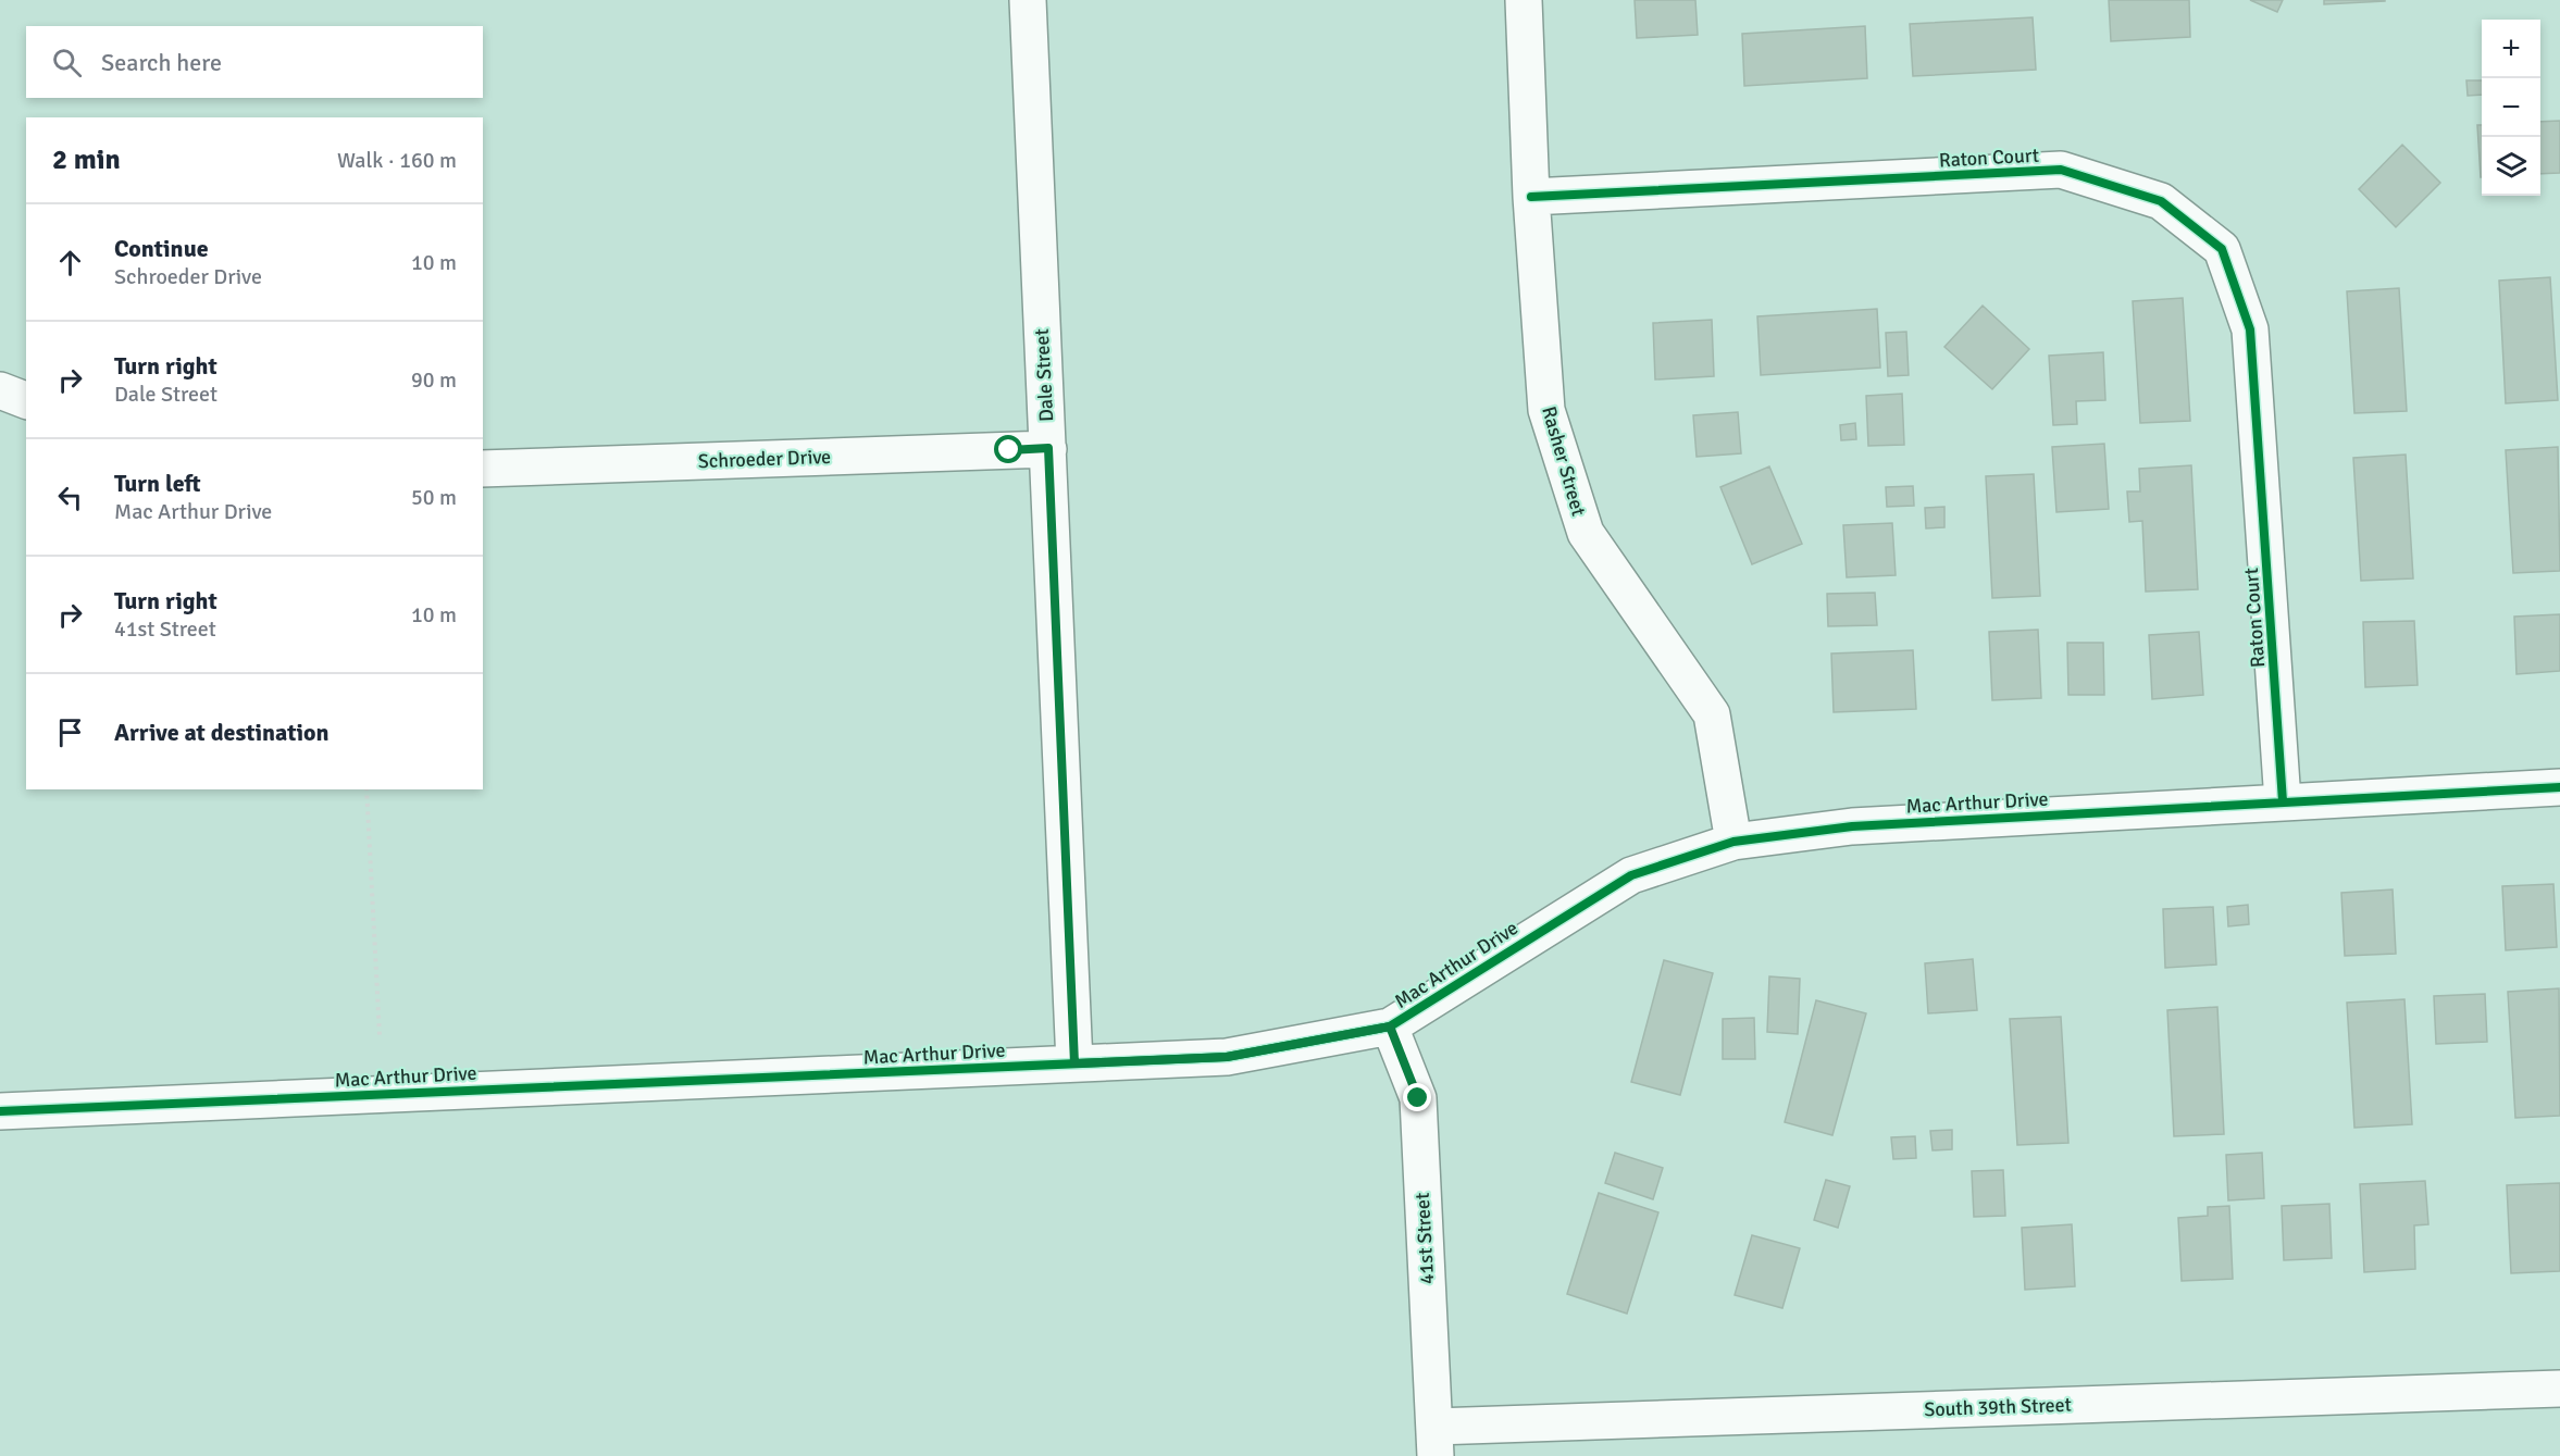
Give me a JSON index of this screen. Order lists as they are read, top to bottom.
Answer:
{
  "streets": {
    "street": [
      "Raton Court",
      "Dale Street",
      "Schroeder Drive",
      "Rasher Street",
      "Mac Arthur Drive",
      "41st Street",
      "South 39th Street"
    ]
  },
  "crossings": [
    ["Raton Court", "Rasher Street"],
    ["Raton Court", "Mac Arthur Drive"],
    ["Dale Street", "Schroeder Drive"],
    ["Dale Street", "Mac Arthur Drive"],
    ["Rasher Street", "Mac Arthur Drive"],
    ["Mac Arthur Drive", "41st Street"],
    ["41st Street", "South 39th Street"]
  ],
  "page": {
    "map_buttons": ["+", "−"],
    "search": "Search here",
    "heading": ["2 min", "Walk · 160 m"],
    "list": [
      ["Continue", "Schroeder Drive", "10 m"],
      ["Turn right", "Dale Street", "90 m"],
      ["Turn left", "Mac Arthur Drive", "50 m"],
      ["Turn right", "41st Street", "10 m"],
      "Arrive at destination"
    ]
  }
}
